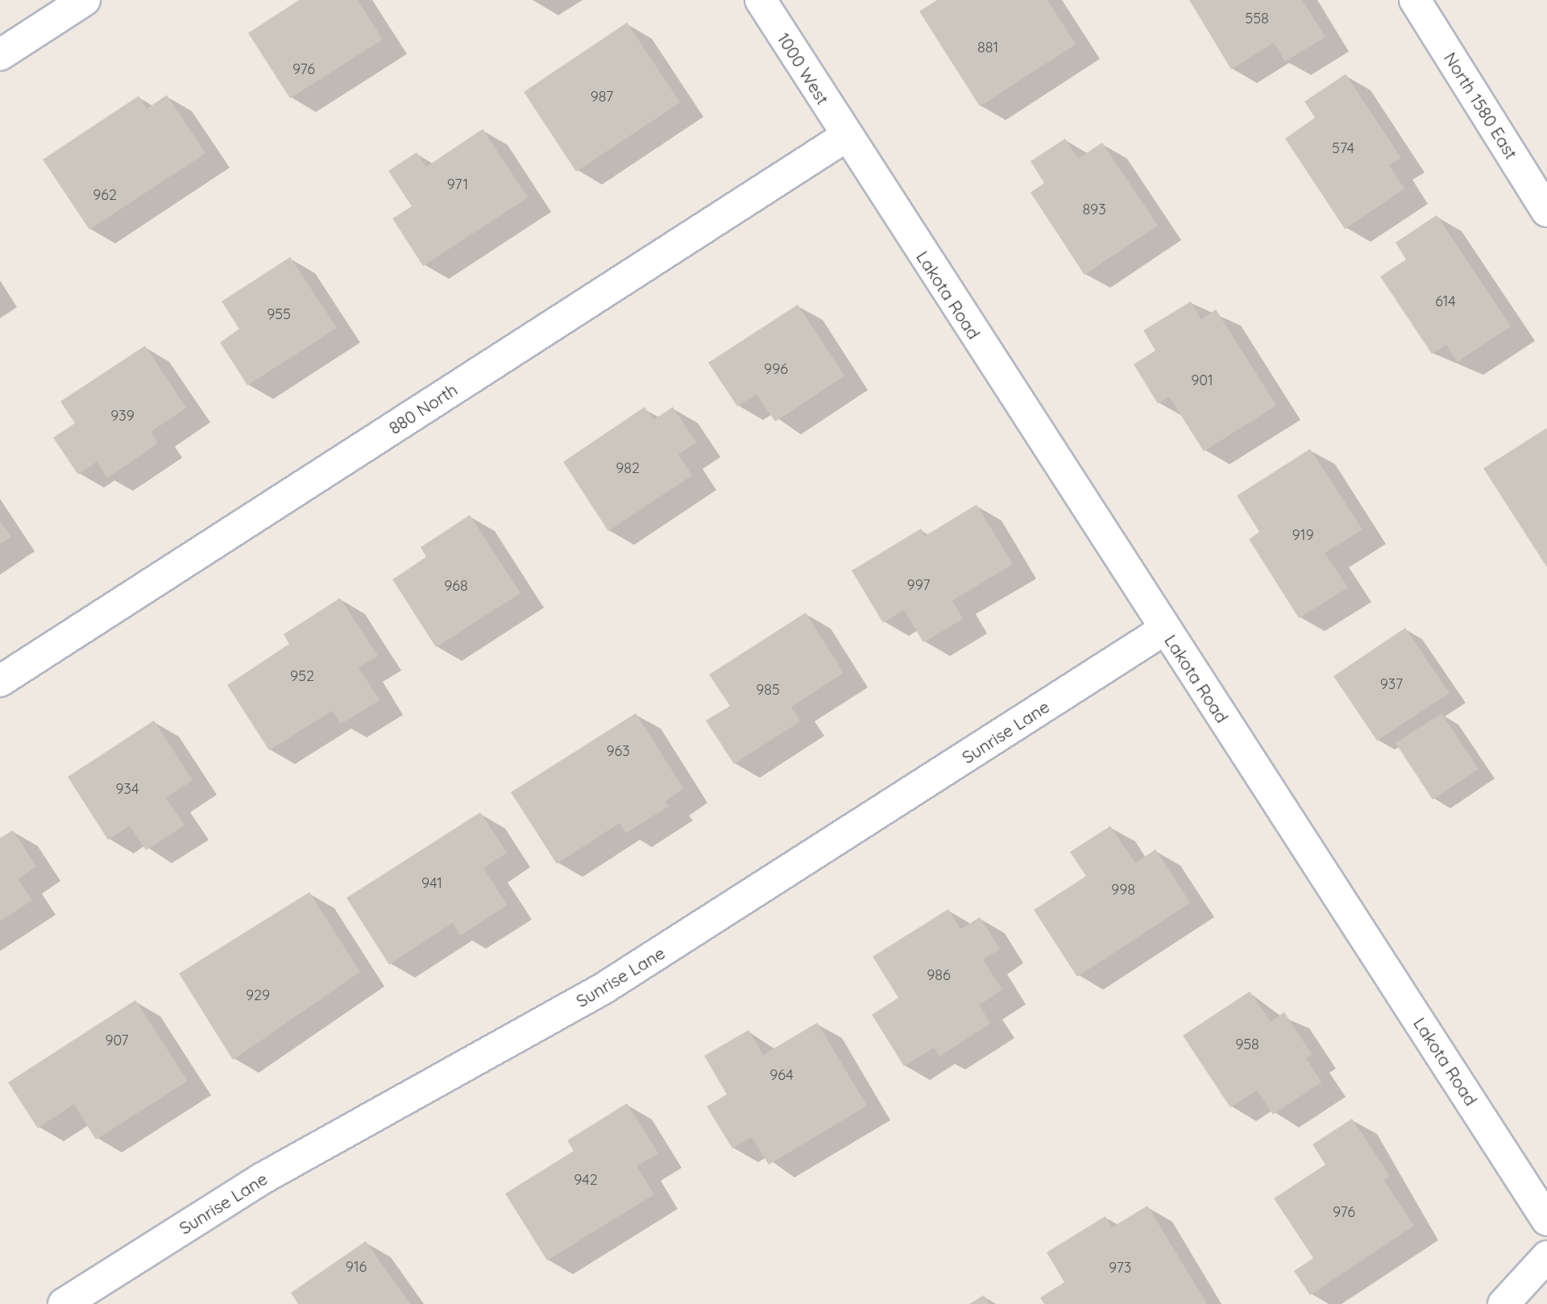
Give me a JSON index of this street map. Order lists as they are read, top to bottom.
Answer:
{
  "streets": {
    "street": [
      "1000 West",
      "North 1580 East",
      "Lakota Road",
      "880 North",
      "Sunrise Lane"
    ]
  },
  "crossings": [
    ["1000 West", "Lakota Road"],
    ["1000 West", "880 North"],
    ["Lakota Road", "880 North"],
    ["Lakota Road", "Sunrise Lane"]
  ],
  "house_numbers": [
    "558",
    "881",
    "976",
    "987",
    "574",
    "971",
    "962",
    "893",
    "614",
    "955",
    "996",
    "901",
    "939",
    "982",
    "919",
    "997",
    "968",
    "952",
    "937",
    "985",
    "963",
    "934",
    "941",
    "998",
    "986",
    "929",
    "907",
    "958",
    "964",
    "942",
    "976",
    "916",
    "973"
  ]
}
